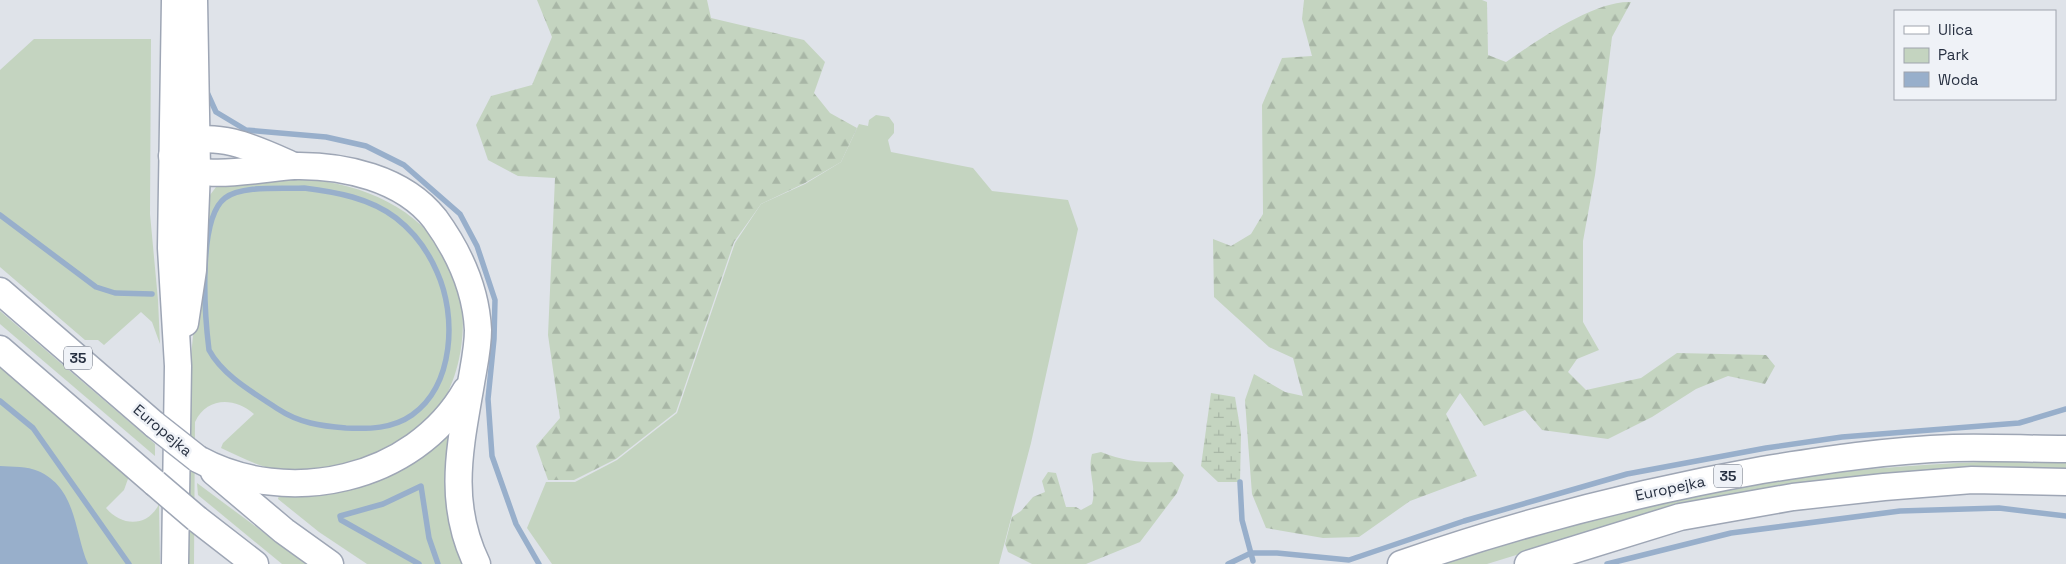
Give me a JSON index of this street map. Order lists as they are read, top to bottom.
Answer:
{
  "streets": {
    "main road": ["35", "Europejka"]
  },
  "legend": ["Ulica", "Park", "Woda"]
}
